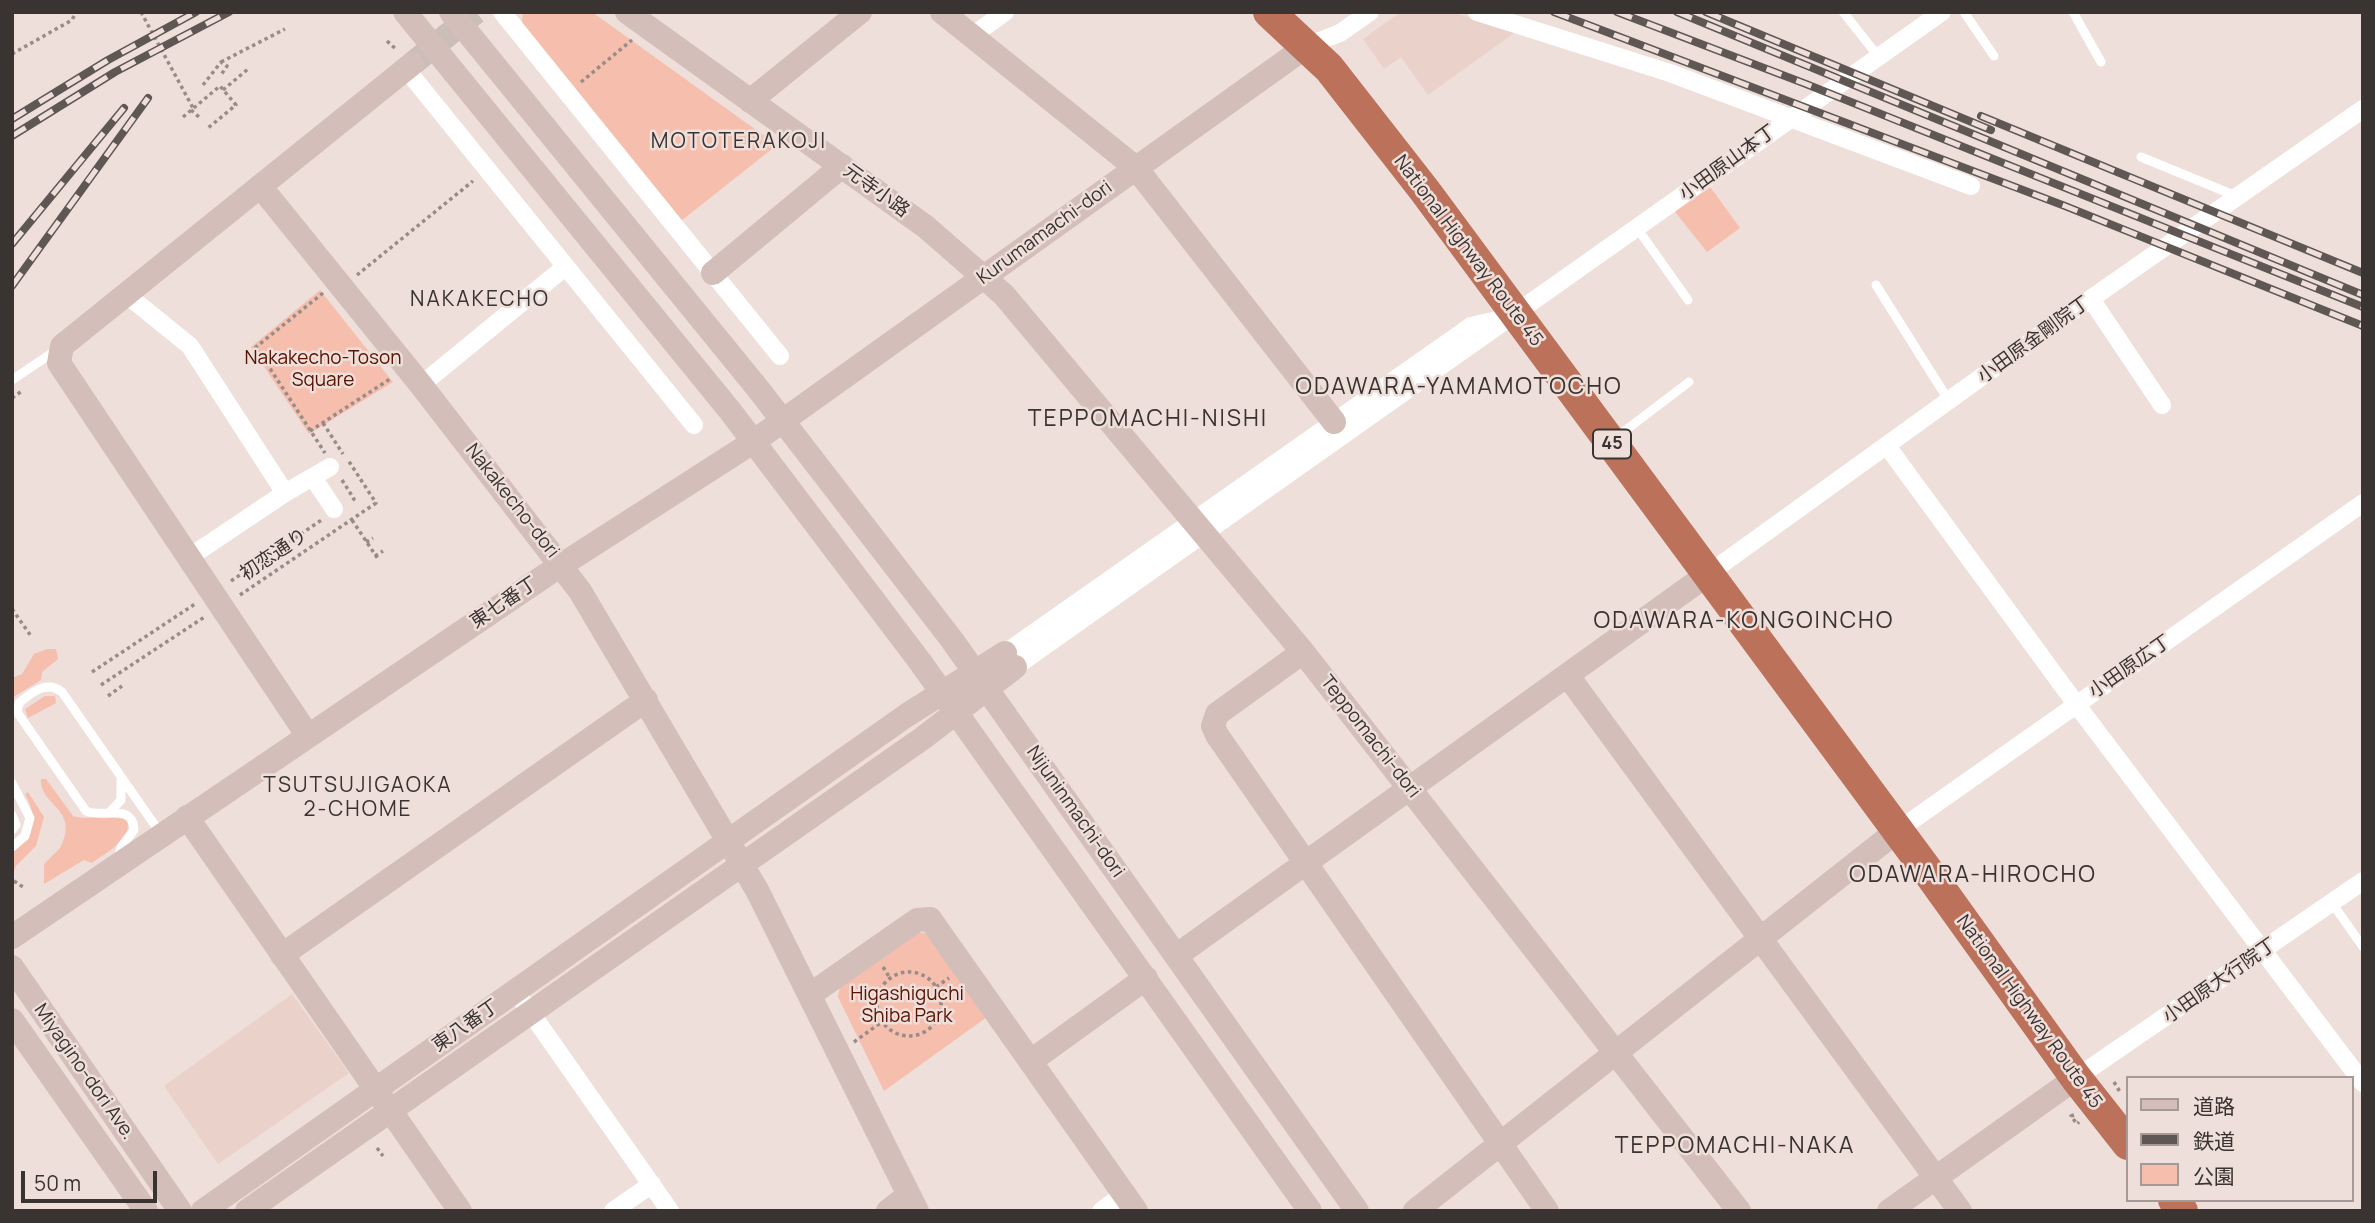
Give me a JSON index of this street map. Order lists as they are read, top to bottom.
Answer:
{
  "streets": {
    "highway": ["National Highway Route 45", "45"],
    "street": [
      "小田原山本丁",
      "元寺小路",
      "Kurumamachi-dori",
      "小田原金剛院丁",
      "Nakakecho-dori",
      "東七番丁",
      "小田原広丁",
      "Teppomachi-dori",
      "Nijuninmachi-dori",
      "小田原大行院丁",
      "東八番丁",
      "Miyagino-dori Ave."
    ],
    "path": ["初恋通り"]
  },
  "crossings": [
    ["小田原山本丁", "National Highway Route 45"],
    ["小田原山本丁", "Teppomachi-dori"],
    ["元寺小路", "Kurumamachi-dori"],
    ["元寺小路", "Teppomachi-dori"],
    ["Kurumamachi-dori", "National Highway Route 45"],
    ["Kurumamachi-dori", "東七番丁"],
    ["Kurumamachi-dori", "Teppomachi-dori"],
    ["Kurumamachi-dori", "Nijuninmachi-dori"],
    ["National Highway Route 45", "小田原金剛院丁"],
    ["National Highway Route 45", "小田原広丁"],
    ["National Highway Route 45", "小田原大行院丁"],
    ["Nakakecho-dori", "東七番丁"],
    ["Nakakecho-dori", "東八番丁"],
    ["東七番丁", "Nijuninmachi-dori"],
    ["Nijuninmachi-dori", "東八番丁"]
  ],
  "districts": [
    "MOTOTERAKOJI",
    "NAKAKECHO",
    "ODAWARA-YAMAMOTOCHO",
    "TEPPOMACHI-NISHI",
    "ODAWARA-KONGOINCHO",
    "TSUTSUJIGAOKA 2-CHOME",
    "ODAWARA-HIROCHO",
    "TEPPOMACHI-NAKA"
  ],
  "parks": ["Nakakecho-Toson Square", "Higashiguchi Shiba Park"],
  "legend": ["道路", "鉄道", "公園"],
  "scale_bar": "50 m"
}
